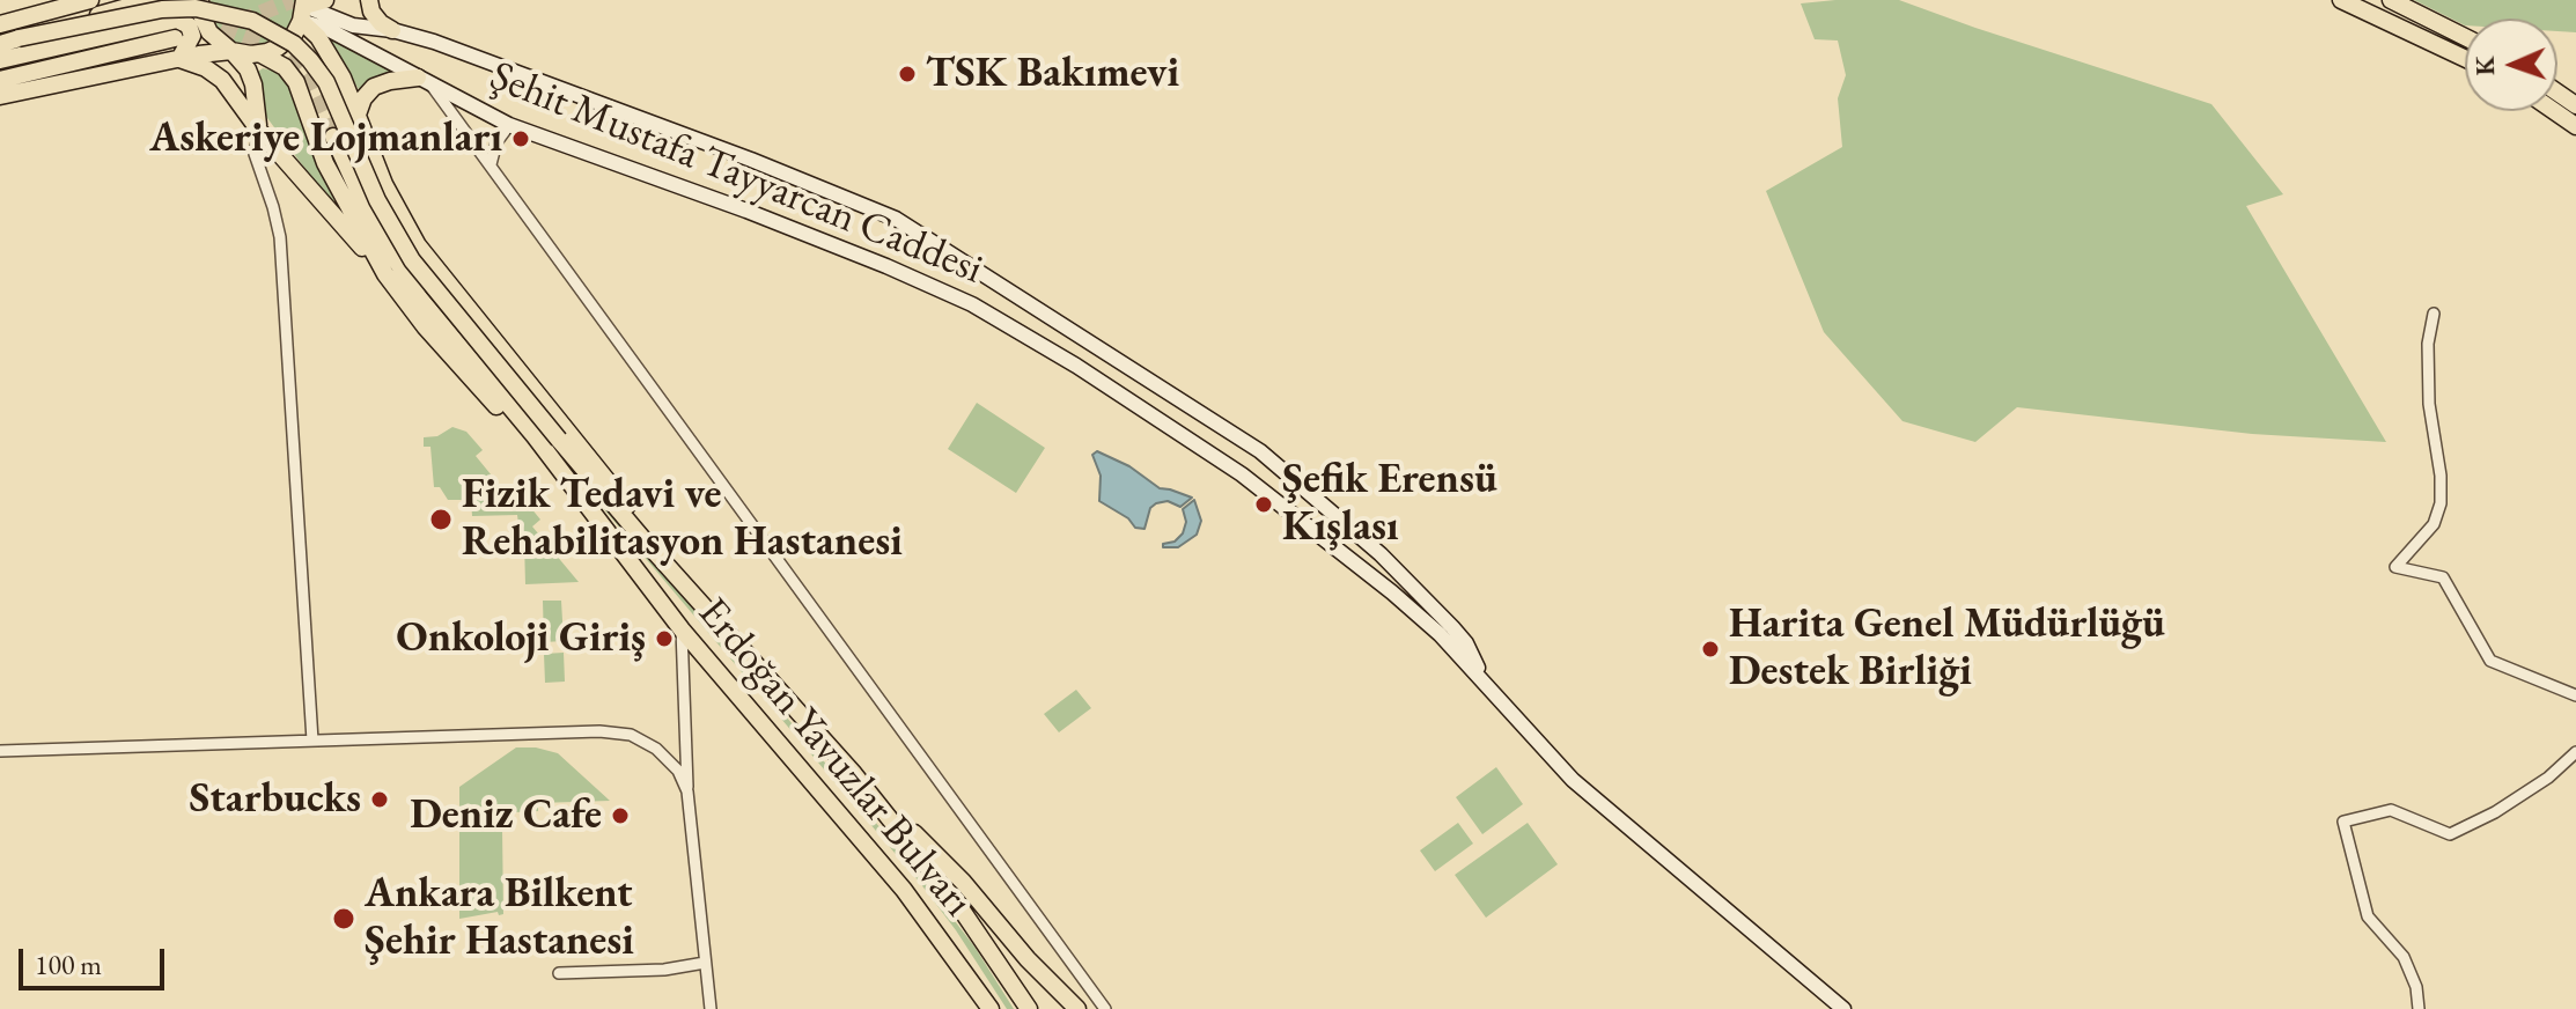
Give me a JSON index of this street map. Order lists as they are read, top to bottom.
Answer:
{
  "streets": {
    "main road": ["Şehit Mustafa Tayyarcan Caddesi", "Erdoğan Yavuzlar Bulvarı"]
  },
  "crossings": [
    ["Şehit Mustafa Tayyarcan Caddesi", "Erdoğan Yavuzlar Bulvarı"]
  ],
  "places": [
    "TSK Bakımevi",
    "Askeriye Lojmanları",
    "Şefik Erensü Kışlası",
    "Fizik Tedavi ve Rehabilitasyon Hastanesi",
    "Onkoloji Giriş",
    "Harita Genel Müdürlüğü Destek Birliği",
    "Starbucks",
    "Deniz Cafe",
    "Ankara Bilkent Şehir Hastanesi"
  ],
  "scale_bar": "100 m",
  "north": "left"
}
